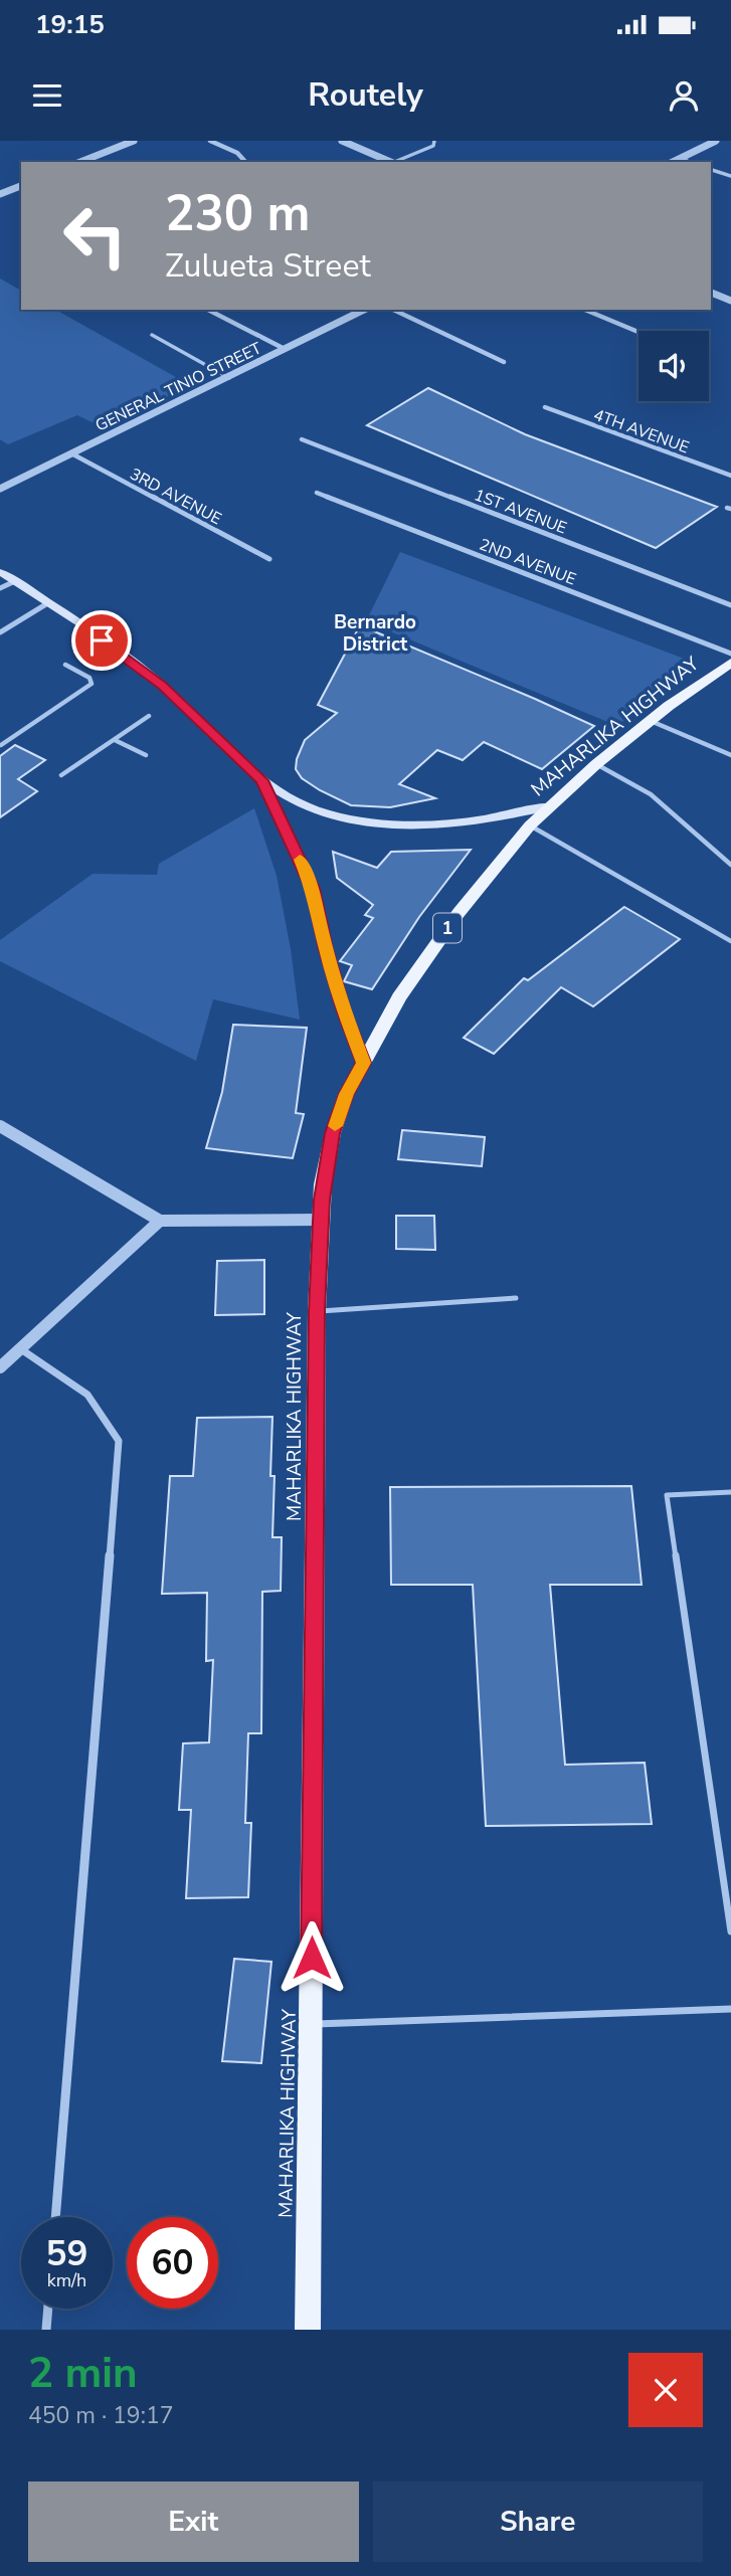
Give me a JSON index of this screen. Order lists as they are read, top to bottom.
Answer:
{
  "streets": {
    "main road": ["MAHARLIKA HIGHWAY", "1"],
    "street": [
      "GENERAL TINIO STREET",
      "4TH AVENUE",
      "3RD AVENUE",
      "1ST AVENUE",
      "2ND AVENUE"
    ]
  },
  "crossings": [
    ["GENERAL TINIO STREET", "3RD AVENUE"]
  ],
  "districts": ["Bernardo District"],
  "page": {
    "status": "19:15",
    "header": "Routely",
    "turn": ["230 m", "Zulueta Street"],
    "speed": "59 km/h",
    "limit": "60",
    "heading": ["2 min", "450 m · 19:17"],
    "buttons": ["Exit", "Share"]
  }
}
